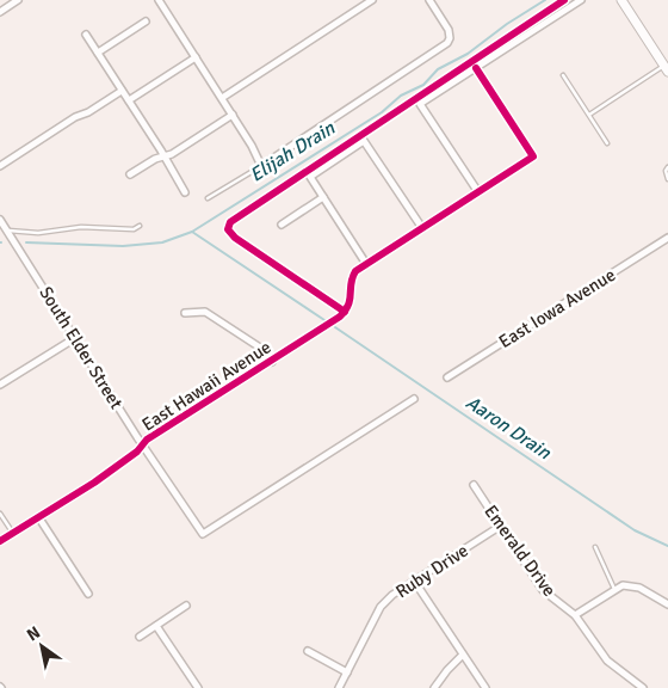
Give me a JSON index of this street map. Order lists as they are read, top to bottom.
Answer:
{
  "streets": {
    "street": [
      "East Iowa Avenue",
      "South Elder Street",
      "East Hawaii Avenue",
      "Emerald Drive",
      "Ruby Drive"
    ]
  },
  "crossings": [
    ["South Elder Street", "East Hawaii Avenue"],
    ["Emerald Drive", "Ruby Drive"]
  ],
  "water": ["Elijah Drain", "Aaron Drain"],
  "north": "top left"
}
